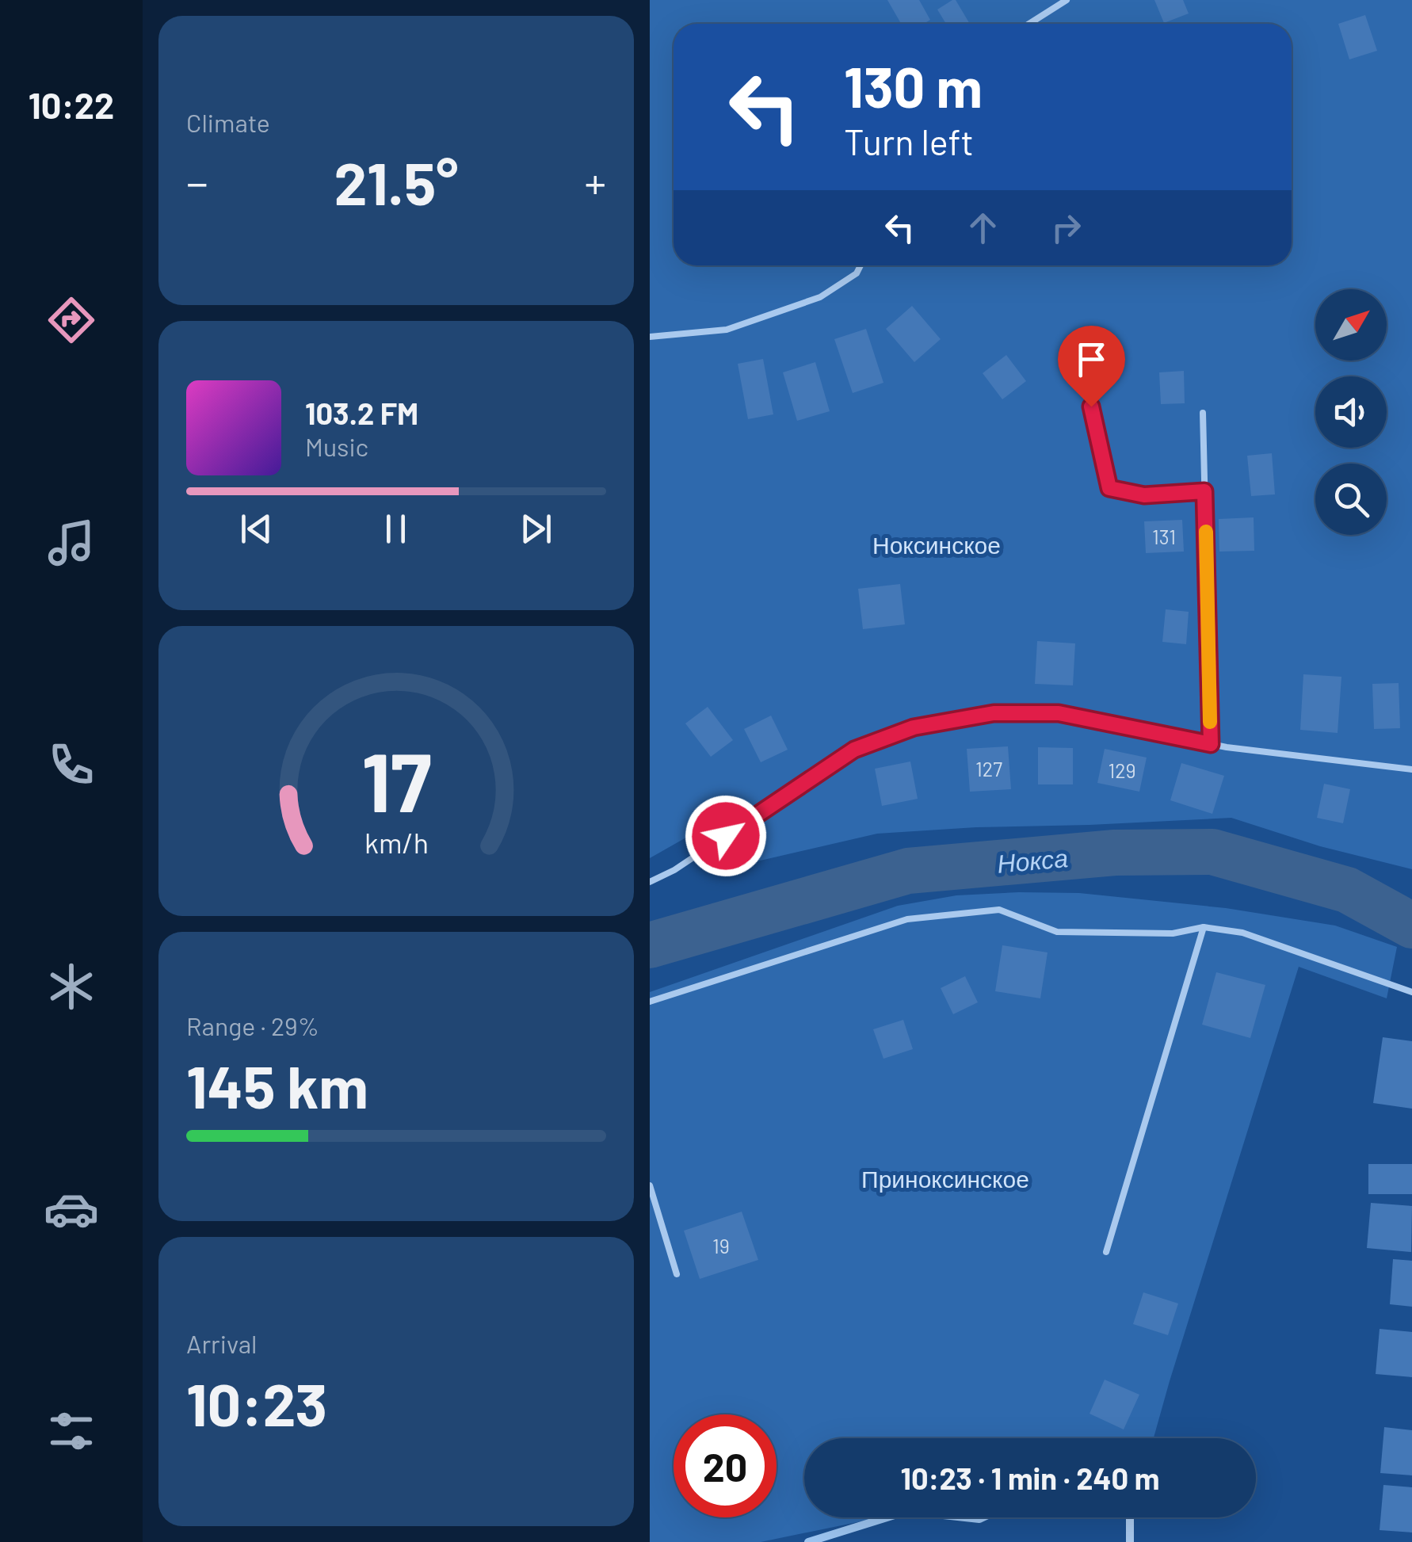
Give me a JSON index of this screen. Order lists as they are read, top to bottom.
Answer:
{
  "water": ["Нокса"],
  "parks": ["Ноксинское", "Приноксинское"],
  "house_numbers": [
    "131",
    "127",
    "129",
    "19"
  ],
  "north": "top right",
  "page": {
    "tabs": "10:22",
    "tile": [
      "Climate",
      ["Range · 29%", "145 km"],
      ["Arrival", "10:23"]
    ],
    "turn": ["130 m", "Turn left"],
    "heat": ["−", "21.5°", "+"],
    "song": ["103.2 FM", "Music"],
    "limit": "20",
    "trip": "10:23 · 1 min · 240 m",
    "gauge": ["17", "km/h"]
  }
}
